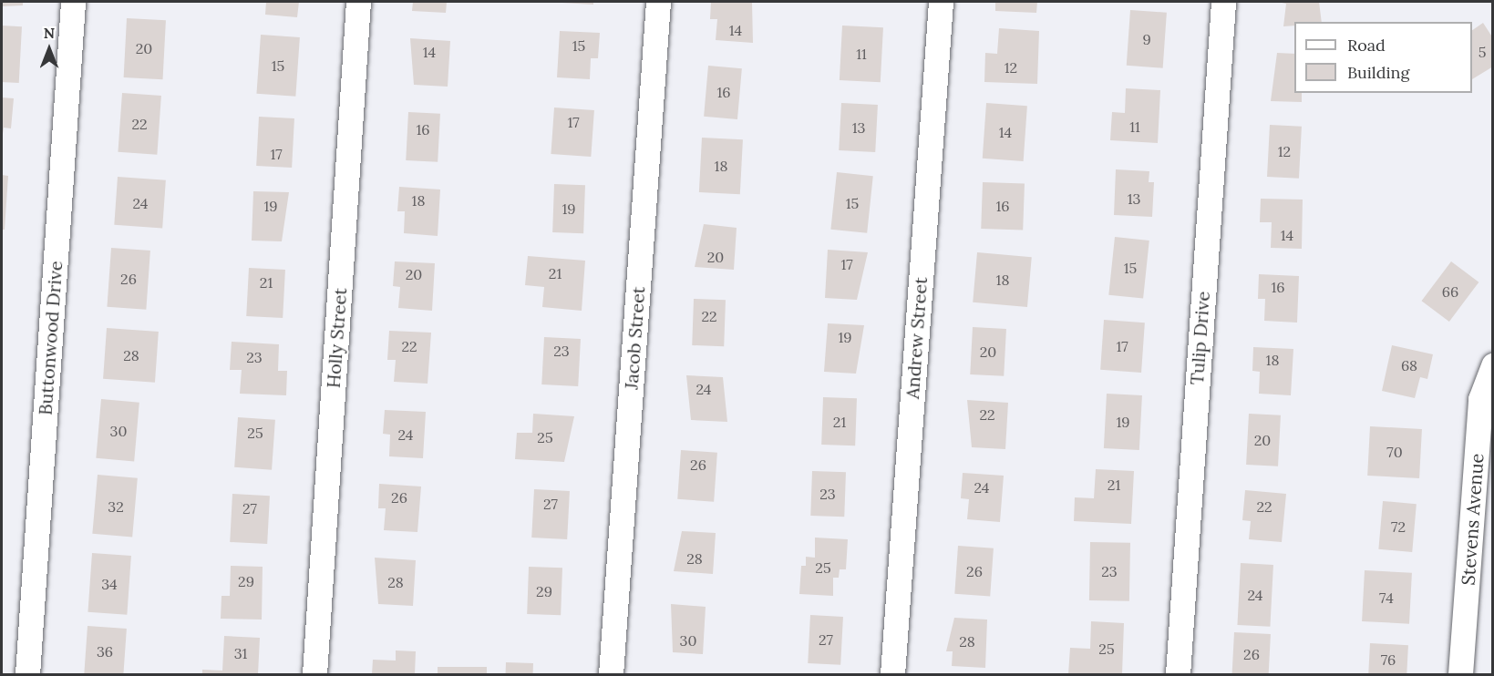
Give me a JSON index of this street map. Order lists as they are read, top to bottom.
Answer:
{
  "streets": {
    "street": [
      "Buttonwood Drive",
      "Holly Street",
      "Jacob Street",
      "Andrew Street",
      "Tulip Drive",
      "Stevens Avenue"
    ]
  },
  "house_numbers": [
    "14",
    "9",
    "15",
    "20",
    "14",
    "5",
    "11",
    "15",
    "12",
    "16",
    "17",
    "22",
    "11",
    "13",
    "16",
    "14",
    "12",
    "17",
    "18",
    "13",
    "18",
    "24",
    "15",
    "19",
    "16",
    "19",
    "14",
    "20",
    "17",
    "15",
    "21",
    "20",
    "26",
    "18",
    "21",
    "16",
    "66",
    "22",
    "19",
    "22",
    "17",
    "23",
    "20",
    "28",
    "23",
    "18",
    "68",
    "24",
    "22",
    "21",
    "19",
    "30",
    "25",
    "24",
    "25",
    "20",
    "70",
    "26",
    "21",
    "24",
    "23",
    "26",
    "27",
    "32",
    "22",
    "27",
    "72",
    "28",
    "25",
    "26",
    "23",
    "29",
    "28",
    "34",
    "29",
    "24",
    "74",
    "27",
    "30",
    "28",
    "25",
    "36",
    "31",
    "26",
    "76"
  ],
  "legend": ["Road", "Building"],
  "north": "top"
}
